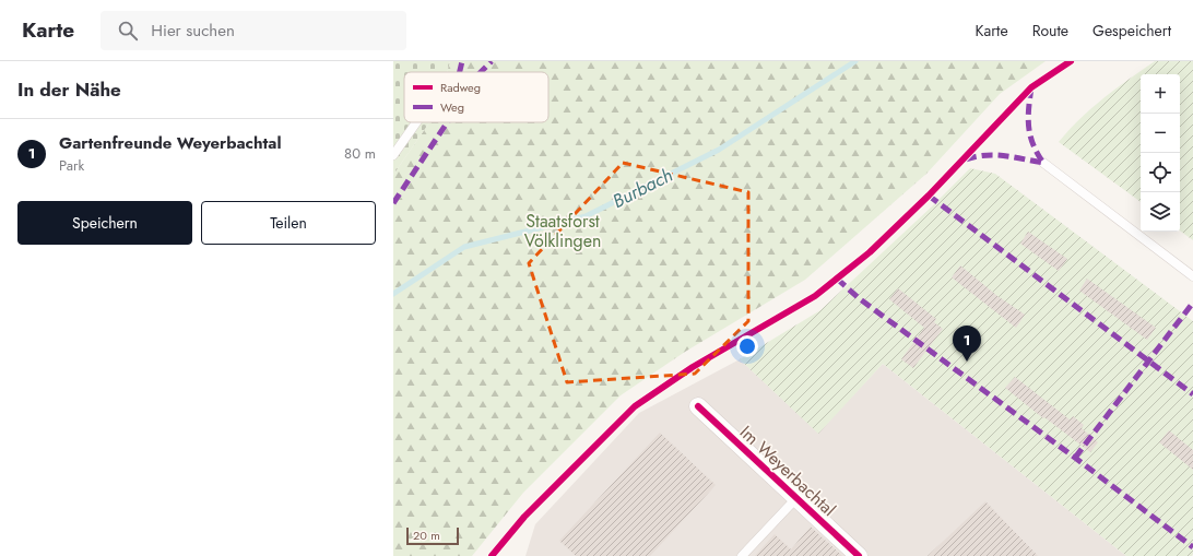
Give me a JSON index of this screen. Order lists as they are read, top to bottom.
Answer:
{
  "streets": {
    "street": ["Im Weyerbachtal"]
  },
  "water": ["Burbach"],
  "parks": ["Staatsforst Völklingen"],
  "legend": ["Radweg", "Weg"],
  "scale_bar": "20 m",
  "page": {
    "header": "Karte",
    "search": "Hier suchen",
    "nav": ["Karte", "Route", "Gespeichert"],
    "heading": "In der Nähe",
    "map_buttons": ["+", "−"],
    "list": [
      {
        "mark": "1",
        "name": "Gartenfreunde Weyerbachtal",
        "note": "Park",
        "value": "80 m"
      }
    ],
    "buttons": ["Speichern", "Teilen"],
    "pins": "1",
    "scale": "20 m"
  }
}
